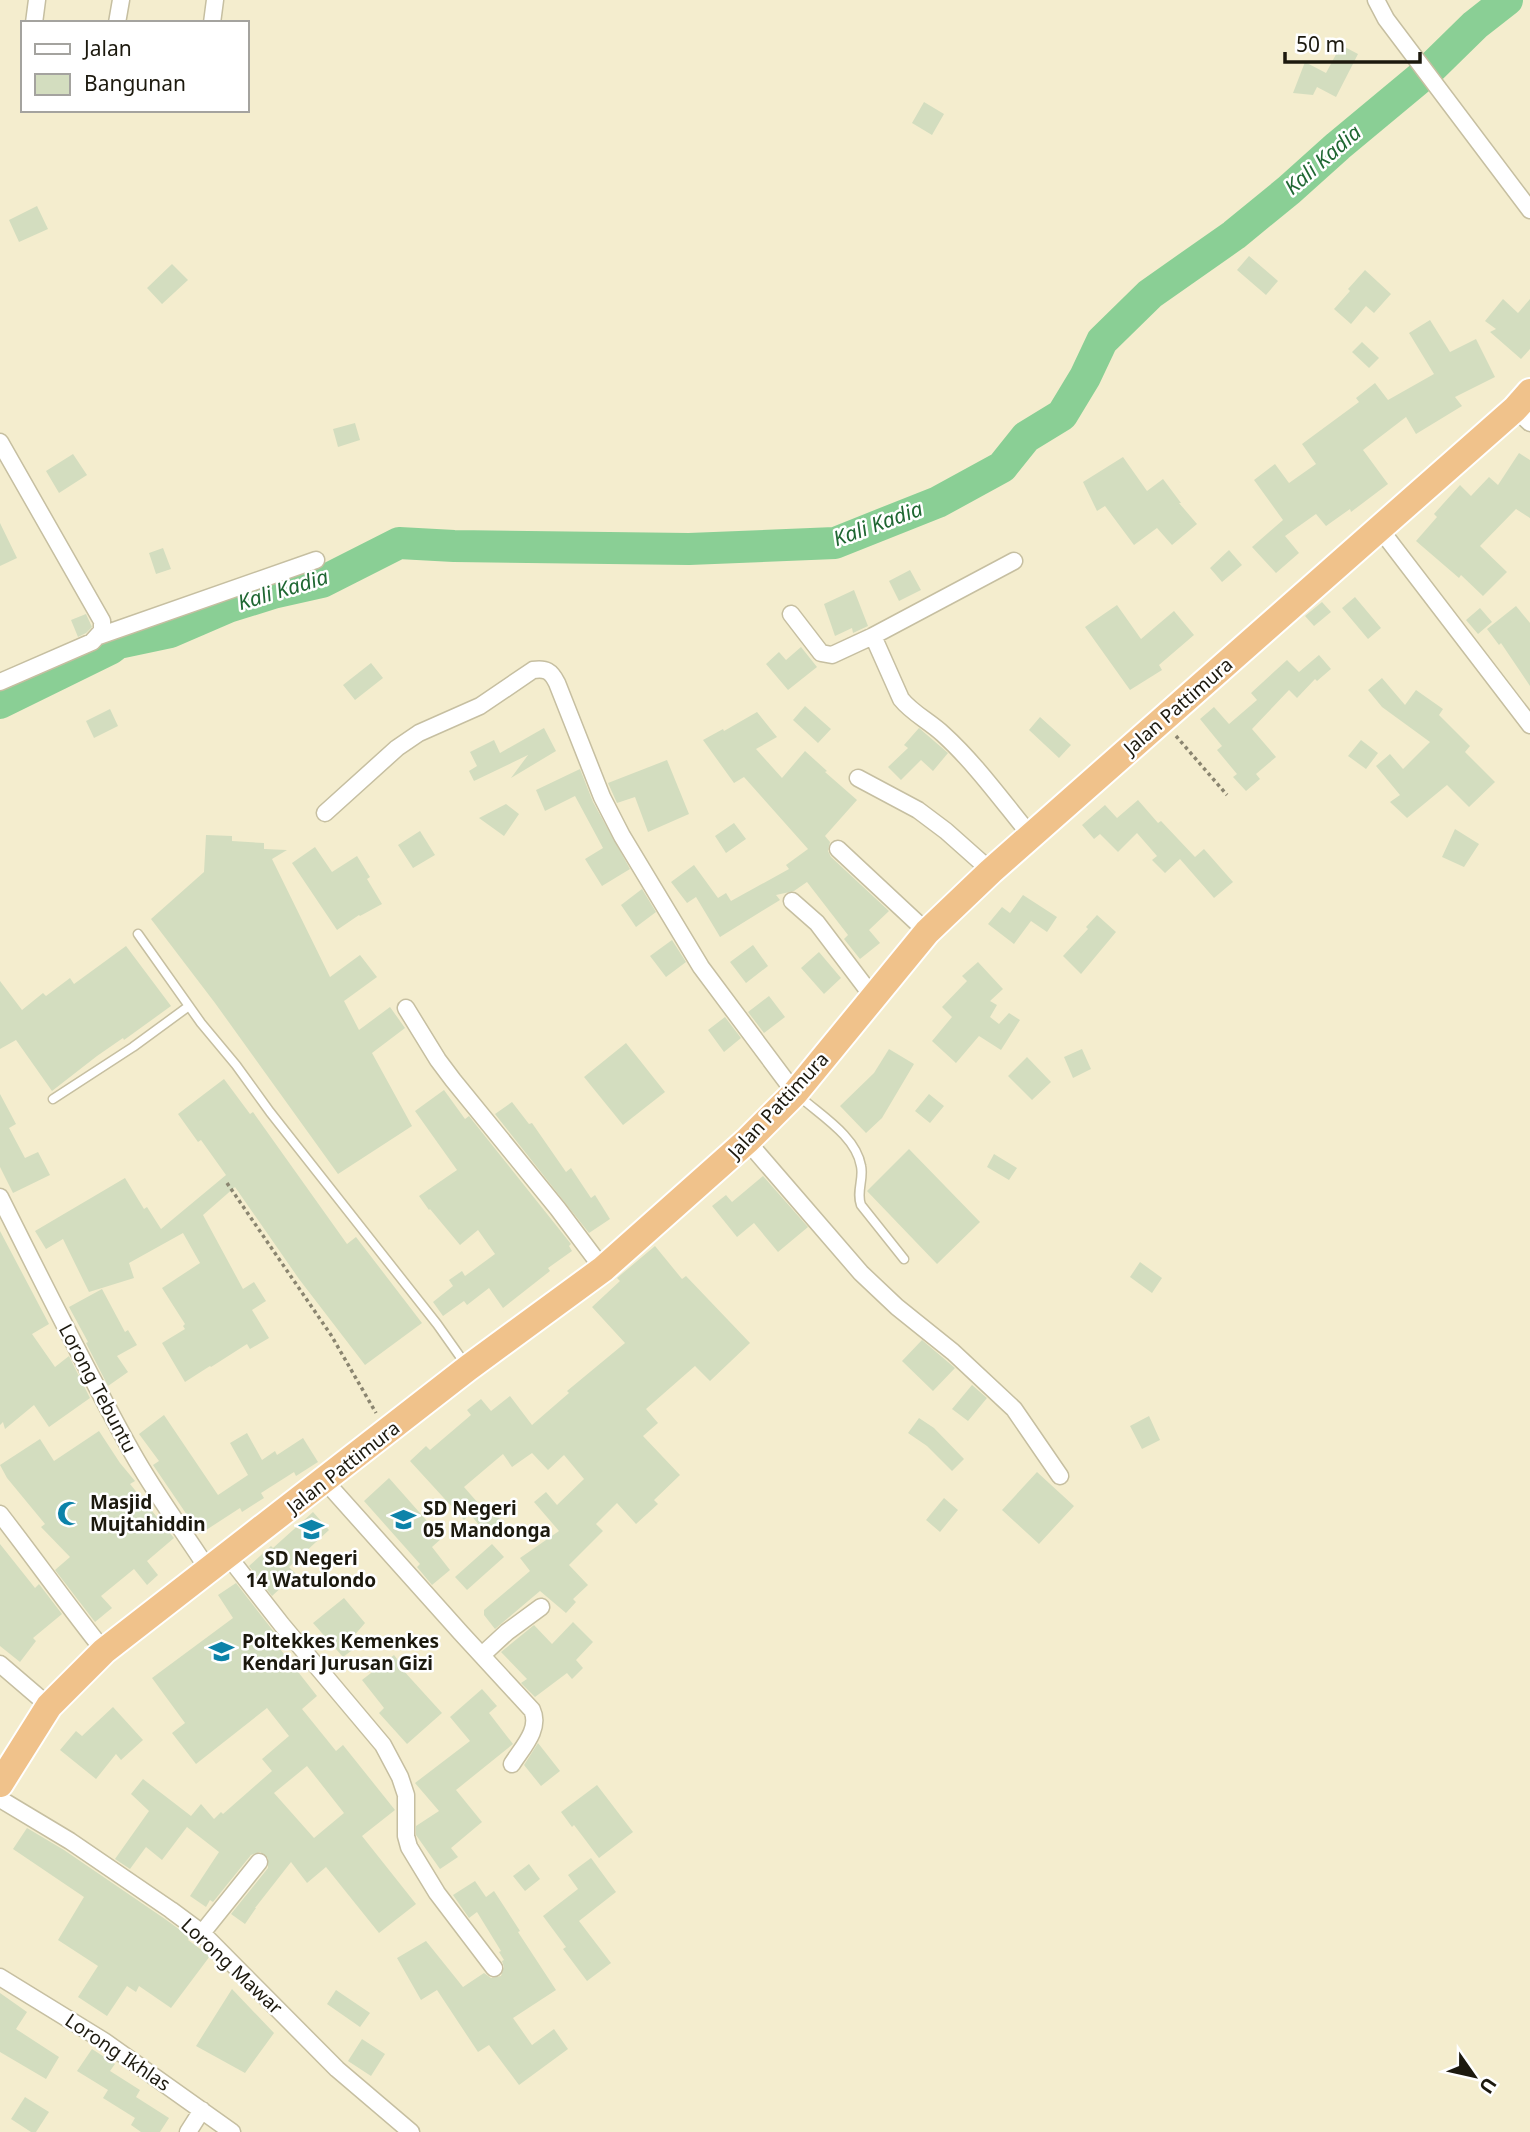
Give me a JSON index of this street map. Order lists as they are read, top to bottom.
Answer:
{
  "streets": {
    "highway": ["Jalan Pattimura"],
    "street": ["Lorong Tebuntu", "Lorong Mawar", "Lorong Ikhlas"]
  },
  "crossings": [
    ["Jalan Pattimura", "Lorong Tebuntu"]
  ],
  "water": ["Kali Kadia"],
  "places": {
    "mosque": ["Masjid Mujtahiddin"],
    "school or university": ["SD Negeri 05 Mandonga", "SD Negeri 14 Watulondo", "Poltekkes Kemenkes Kendari Jurusan Gizi"]
  },
  "legend": ["Jalan", "Bangunan"],
  "scale_bar": "50 m",
  "north": "bottom right"
}
